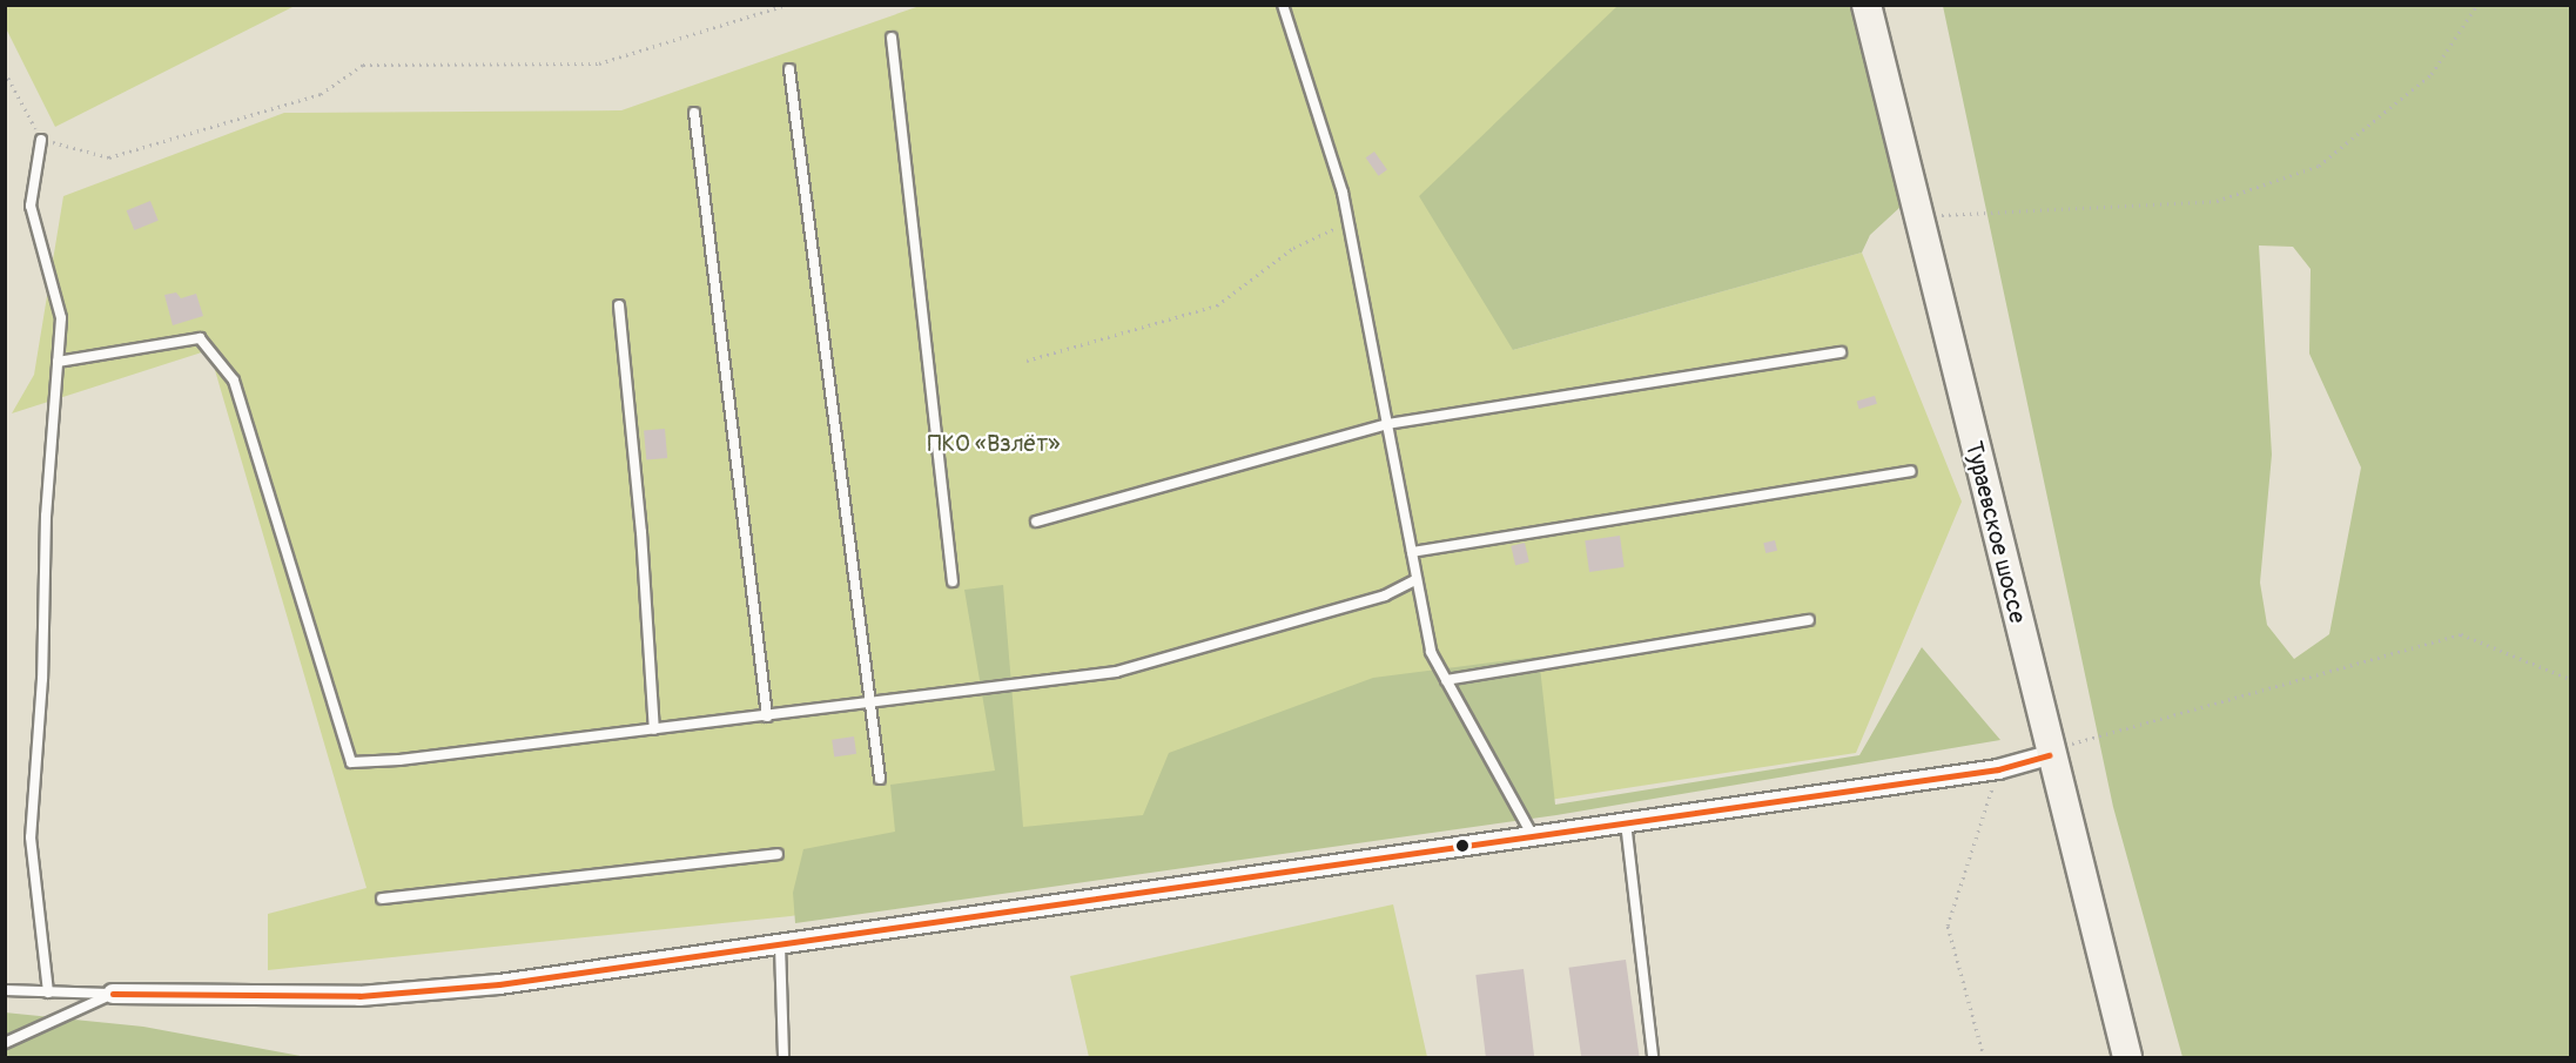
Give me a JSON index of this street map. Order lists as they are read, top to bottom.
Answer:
{
  "streets": {
    "main road": ["Тураевское шоссе"]
  },
  "parks": ["ПКО «Взлёт»"]
}
